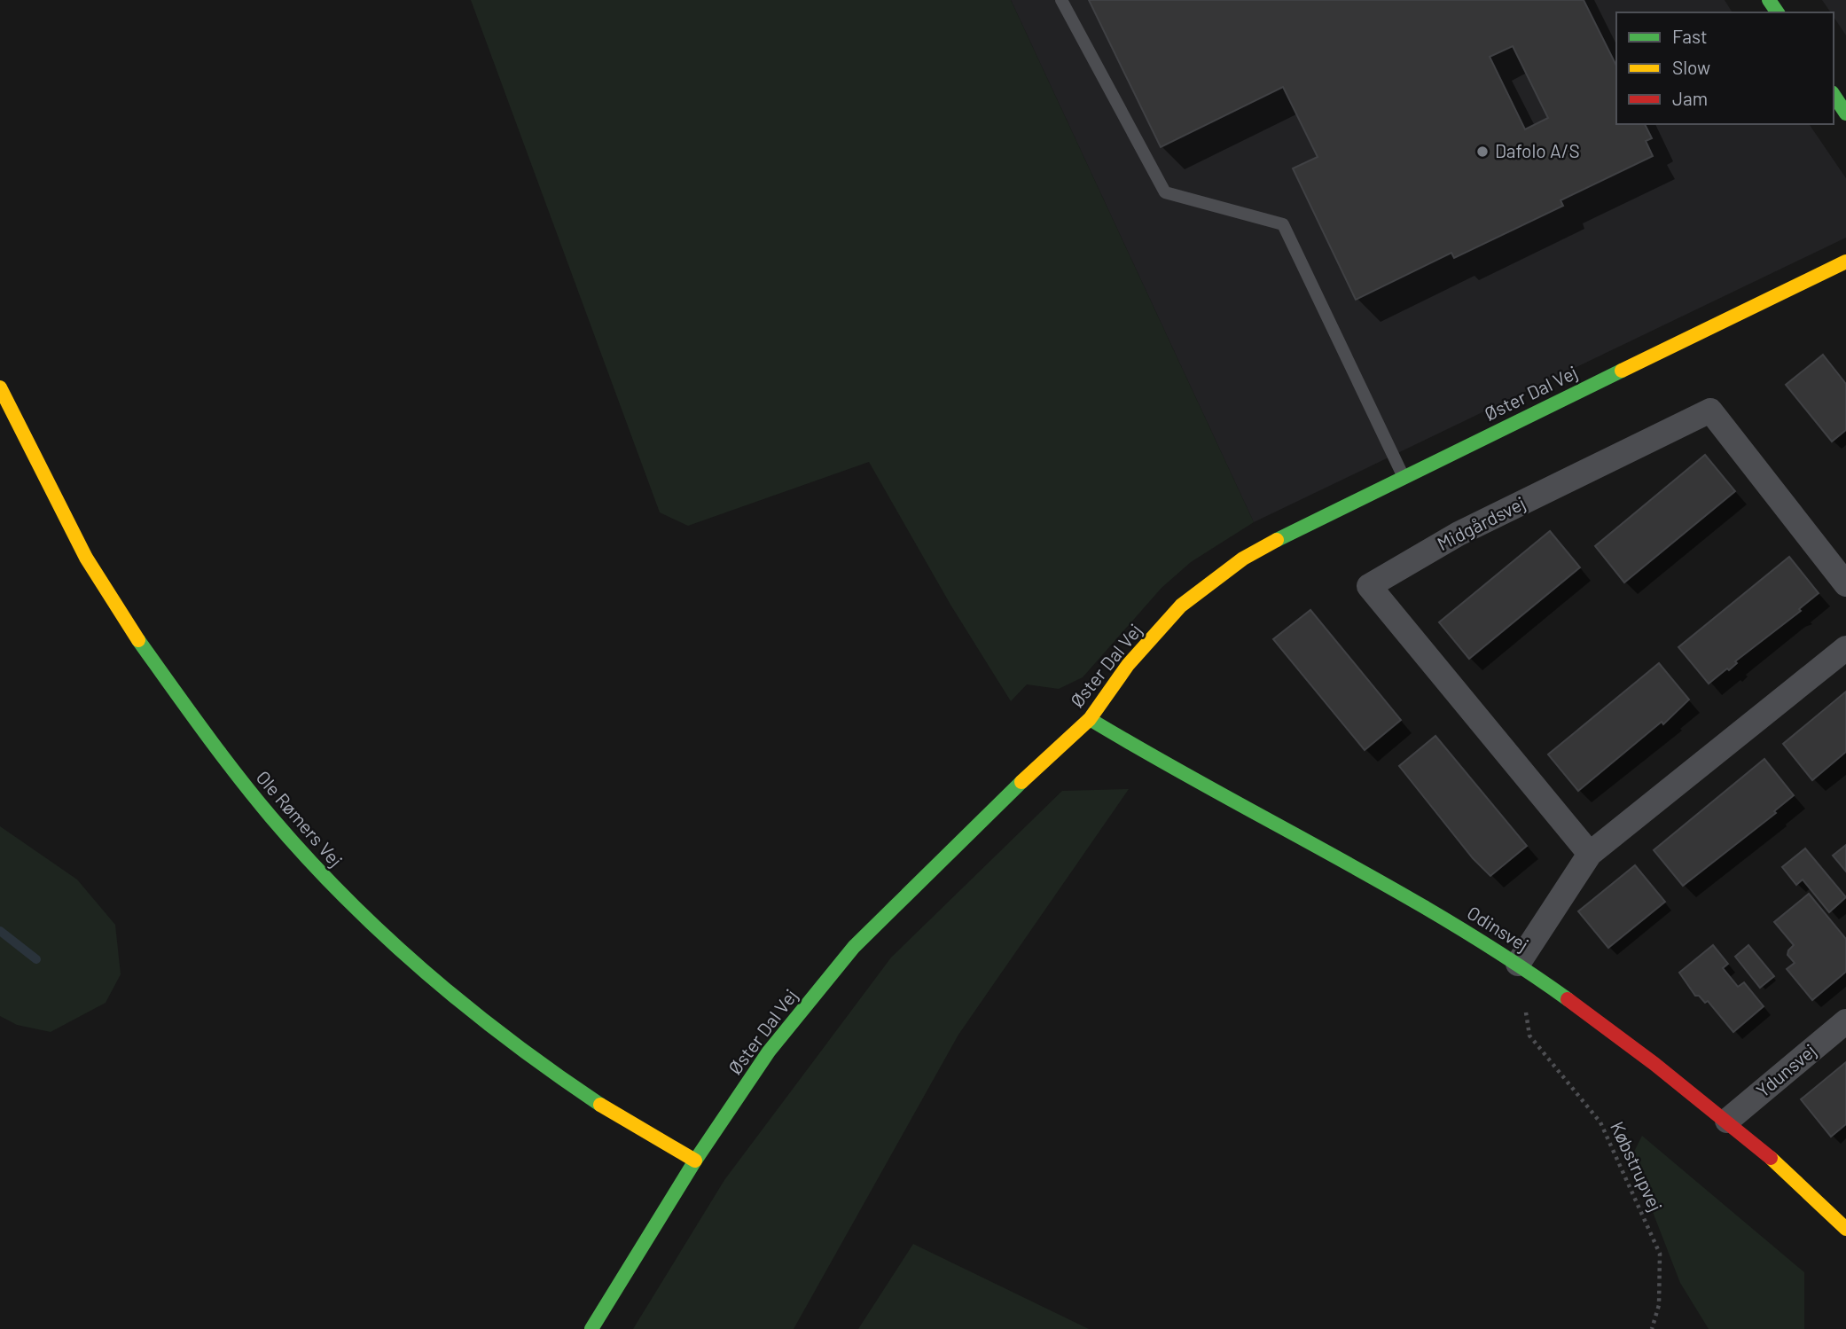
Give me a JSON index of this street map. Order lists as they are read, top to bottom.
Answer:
{
  "streets": {
    "street": [
      "Øster Dal Vej",
      "Midgårdsvej",
      "Ole Rømers Vej",
      "Odinsvej",
      "Ydunsvej"
    ],
    "path": ["Købstrupvej"]
  },
  "crossings": [
    ["Øster Dal Vej", "Ole Rømers Vej"],
    ["Øster Dal Vej", "Odinsvej"],
    ["Odinsvej", "Ydunsvej"]
  ],
  "places": ["Dafolo A/S"],
  "legend": ["Fast", "Slow", "Jam"]
}
